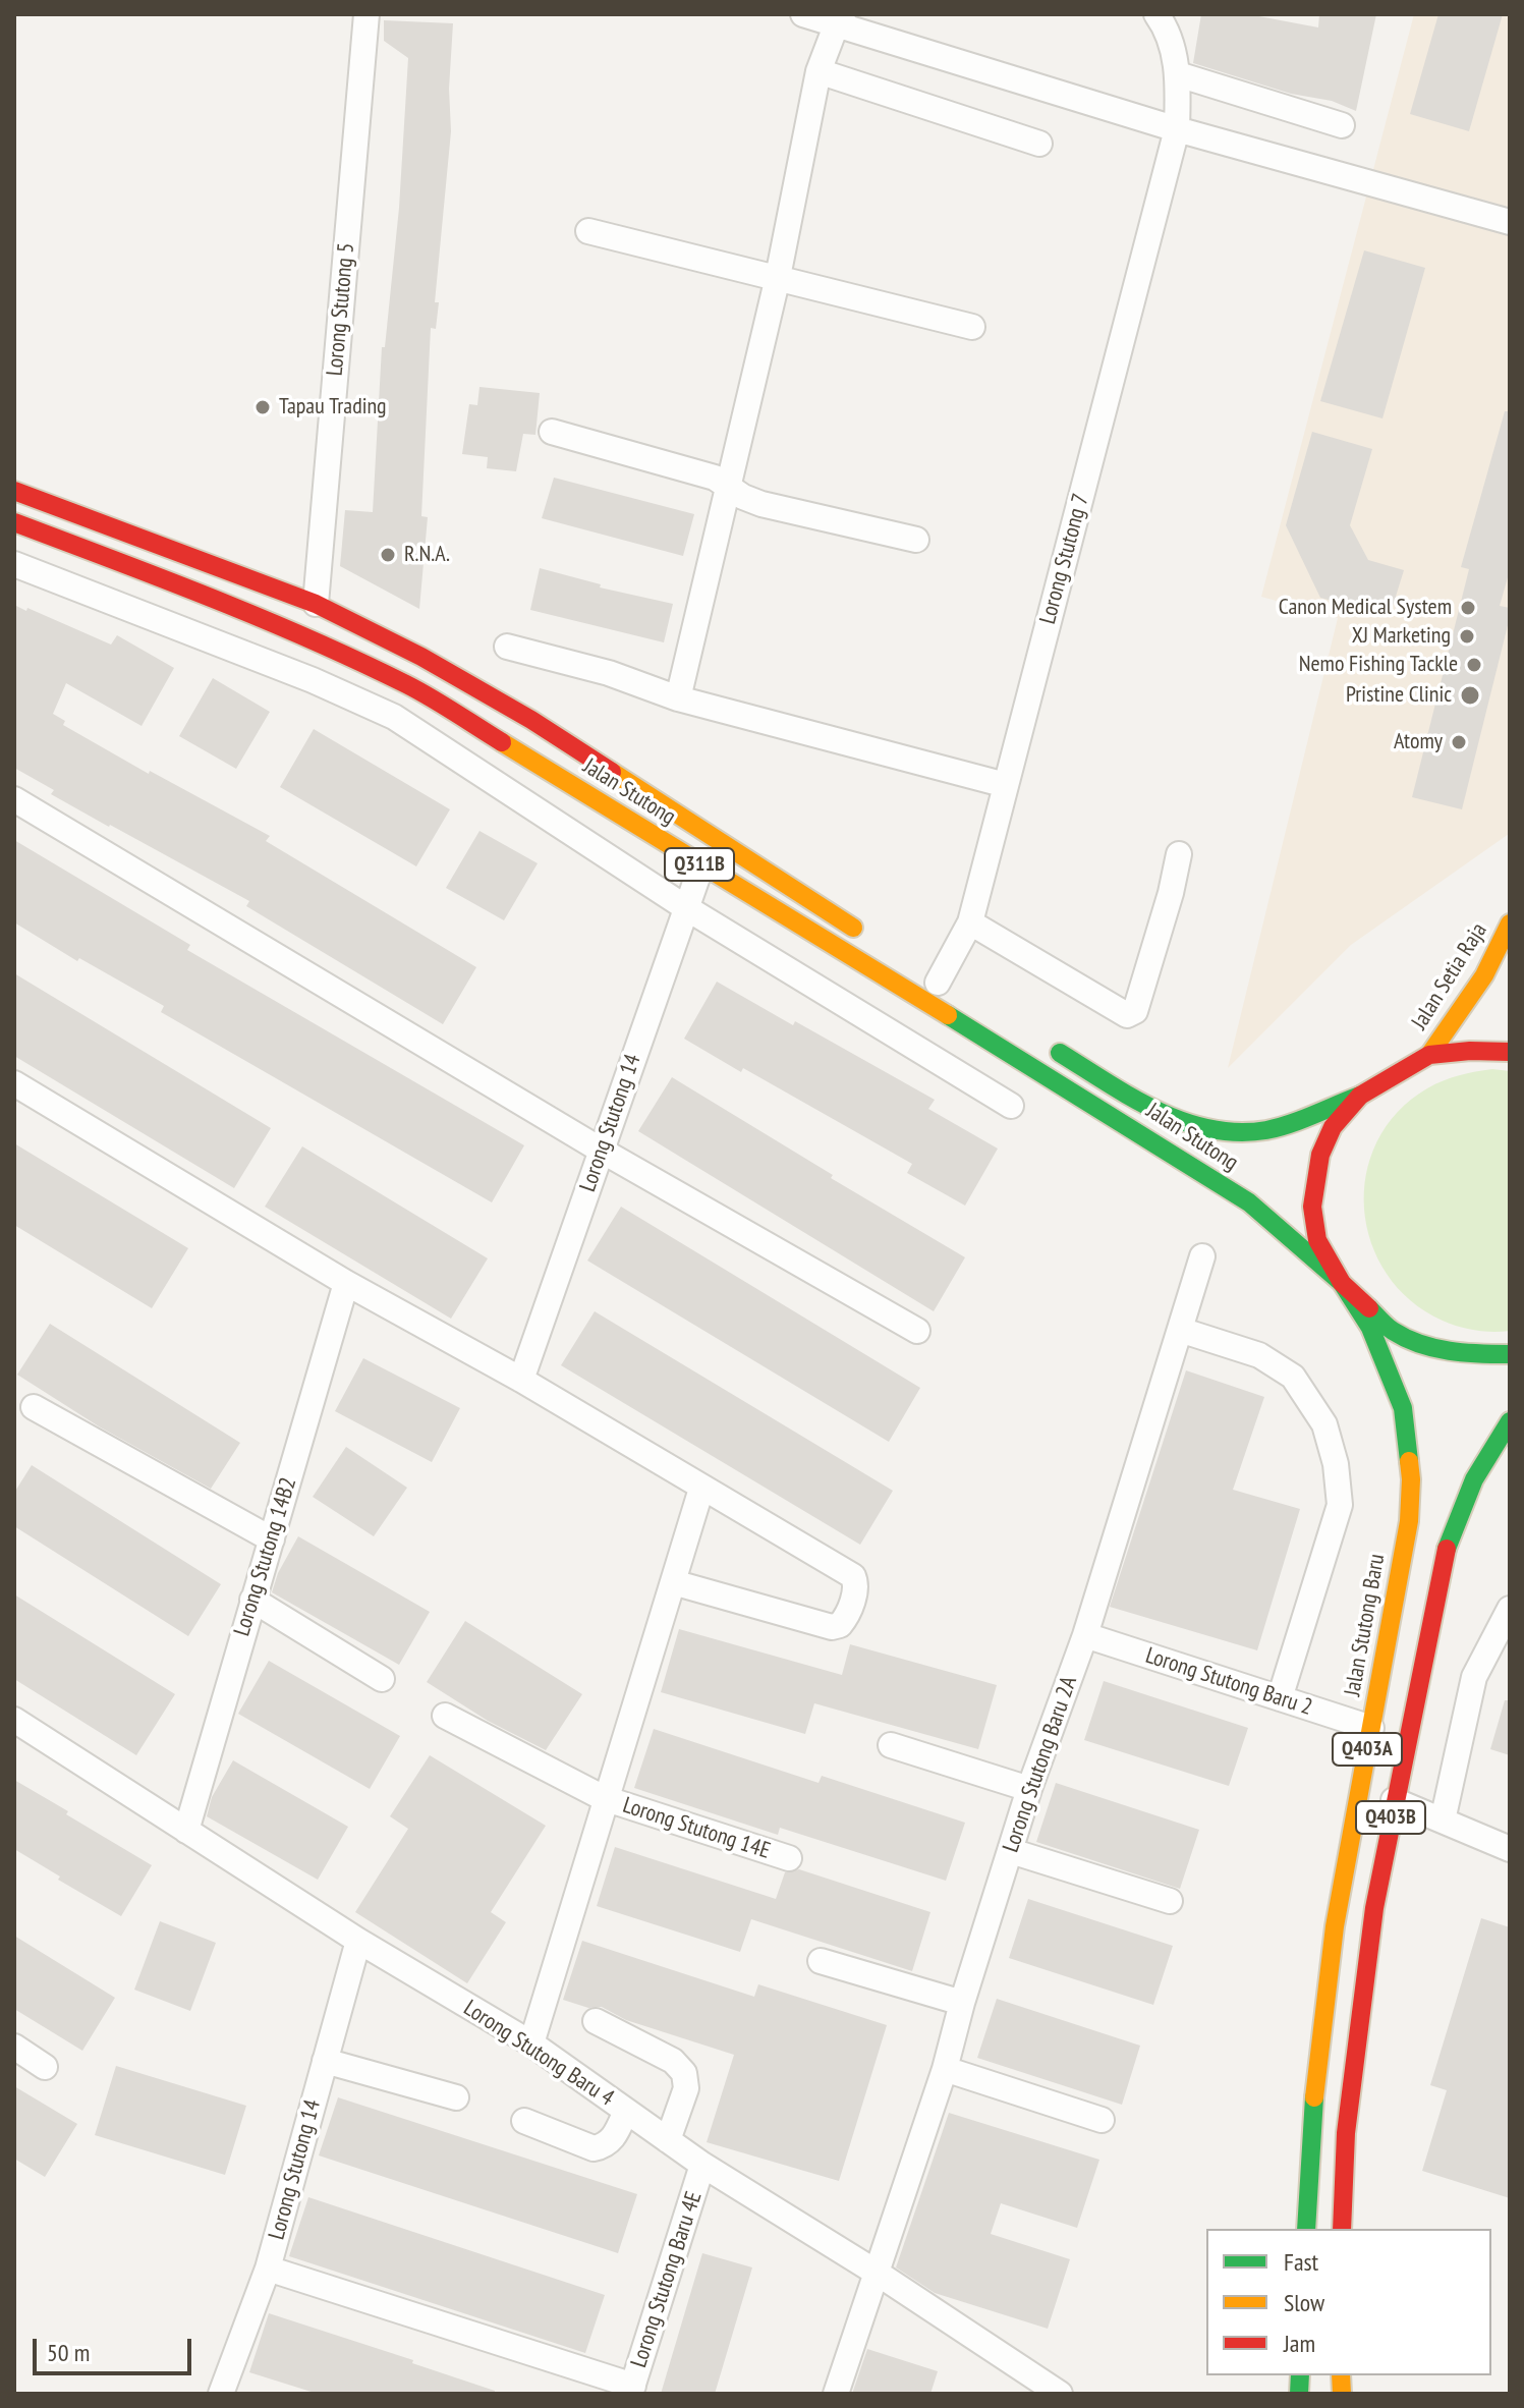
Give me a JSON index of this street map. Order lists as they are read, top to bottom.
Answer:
{
  "streets": {
    "main road": [
      "Jalan Stutong",
      "Q311B",
      "Jalan Setia Raja",
      "Jalan Stutong Baru",
      "Q403A",
      "Q403B"
    ],
    "street": [
      "Lorong Stutong 5",
      "Lorong Stutong 7",
      "Lorong Stutong 14",
      "Lorong Stutong 14B2",
      "Lorong Stutong Baru 2",
      "Lorong Stutong Baru 2A",
      "Lorong Stutong 14E",
      "Lorong Stutong Baru 4",
      "Lorong Stutong Baru 4E"
    ]
  },
  "crossings": [
    ["Lorong Stutong 5", "Jalan Stutong"],
    ["Jalan Stutong", "Lorong Stutong 14"],
    ["Jalan Stutong", "Jalan Stutong Baru"],
    ["Lorong Stutong 14", "Lorong Stutong Baru 4"],
    ["Lorong Stutong 14B2", "Lorong Stutong Baru 4"],
    ["Jalan Stutong Baru", "Lorong Stutong Baru 2"],
    ["Lorong Stutong Baru 2", "Lorong Stutong Baru 2A"],
    ["Lorong Stutong Baru 2A", "Lorong Stutong Baru 4"],
    ["Lorong Stutong Baru 4", "Lorong Stutong Baru 4E"]
  ],
  "places": [
    "Tapau Trading",
    "R.N.A.",
    "Canon Medical System",
    "XJ Marketing",
    "Nemo Fishing Tackle",
    "Pristine Clinic",
    "Atomy"
  ],
  "legend": ["Fast", "Slow", "Jam"],
  "scale_bar": "50 m"
}
